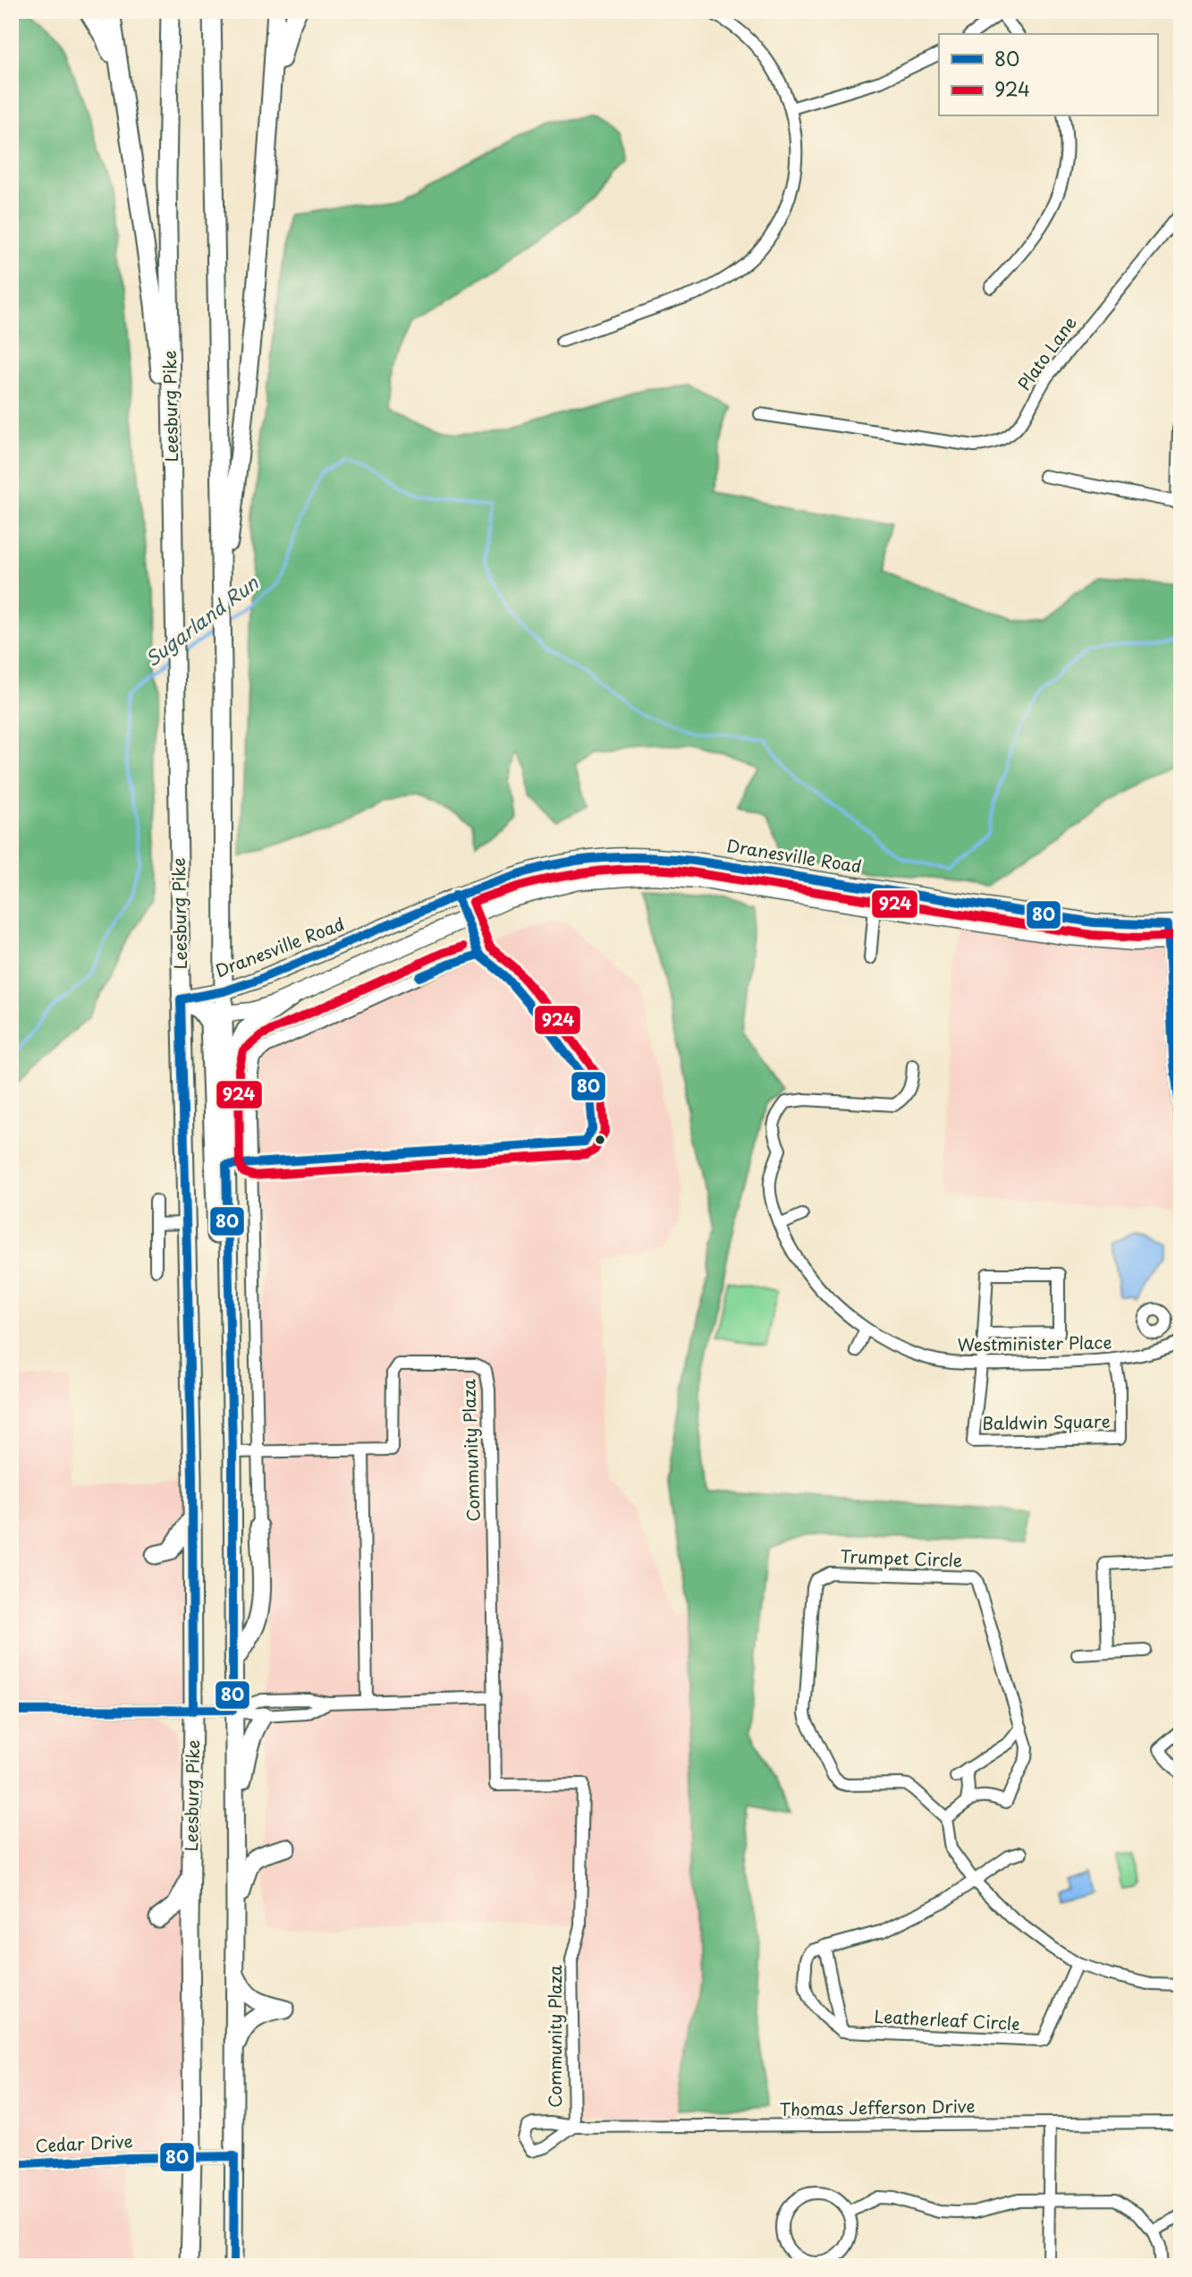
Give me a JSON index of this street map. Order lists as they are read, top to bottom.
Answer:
{
  "streets": {
    "highway": ["Leesburg Pike"],
    "main road": ["Dranesville Road"],
    "street": [
      "Plato Lane",
      "Westminister Place",
      "Baldwin Square",
      "Community Plaza",
      "Trumpet Circle",
      "Leatherleaf Circle",
      "Thomas Jefferson Drive",
      "Cedar Drive"
    ]
  },
  "crossings": [
    ["Leesburg Pike", "Dranesville Road"],
    ["Leesburg Pike", "Cedar Drive"],
    ["Westminister Place", "Baldwin Square"],
    ["Community Plaza", "Thomas Jefferson Drive"]
  ],
  "water": ["Sugarland Run"],
  "lines": ["transit line 80", "transit line 924"],
  "legend": ["80", "924"]
}
